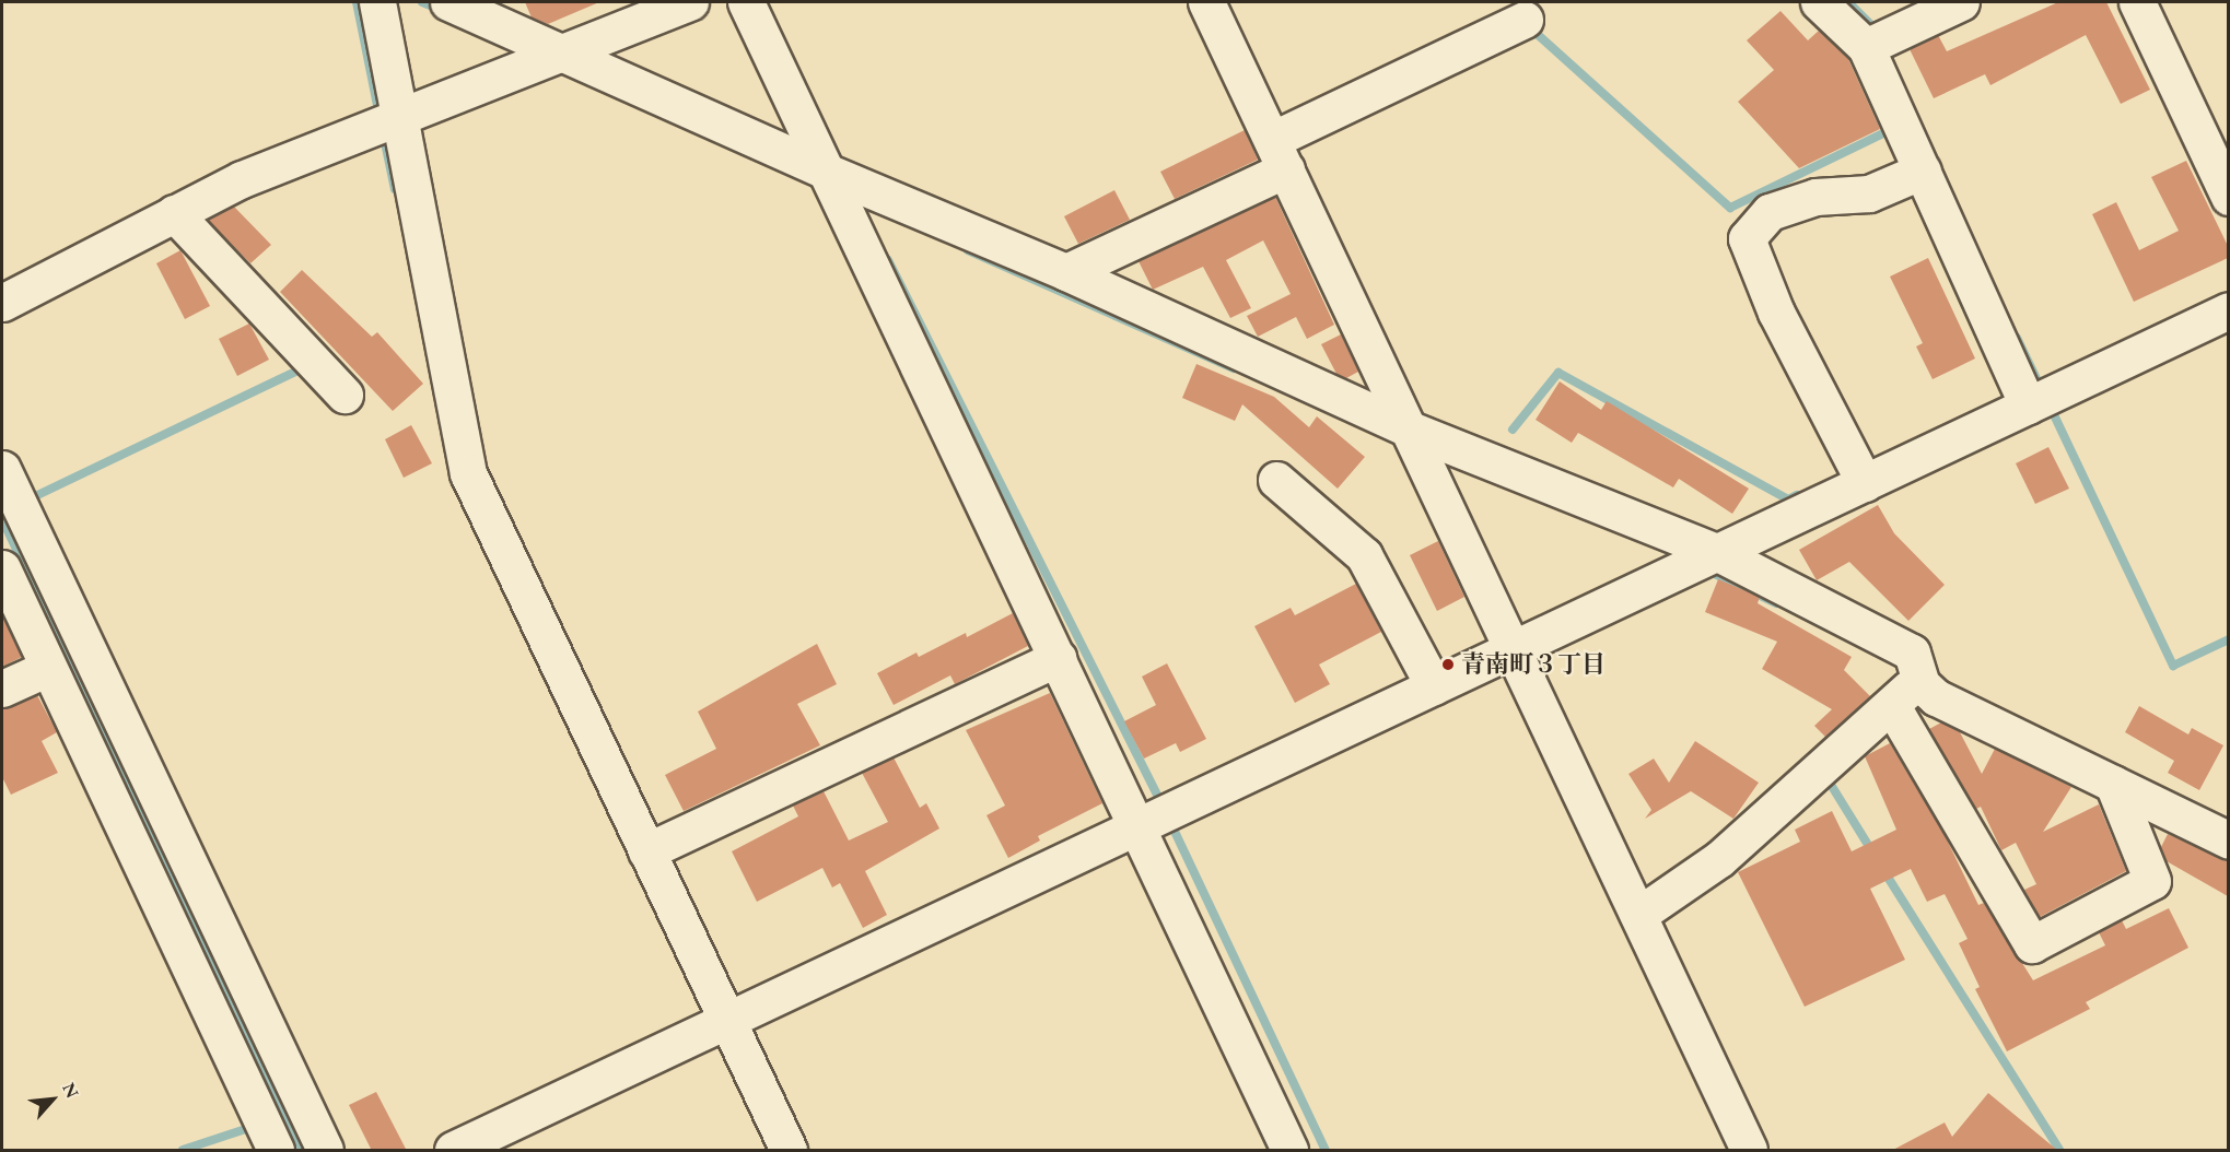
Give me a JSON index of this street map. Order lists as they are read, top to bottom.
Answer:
{
  "places": ["青南町３丁目"],
  "north": "top right"
}
